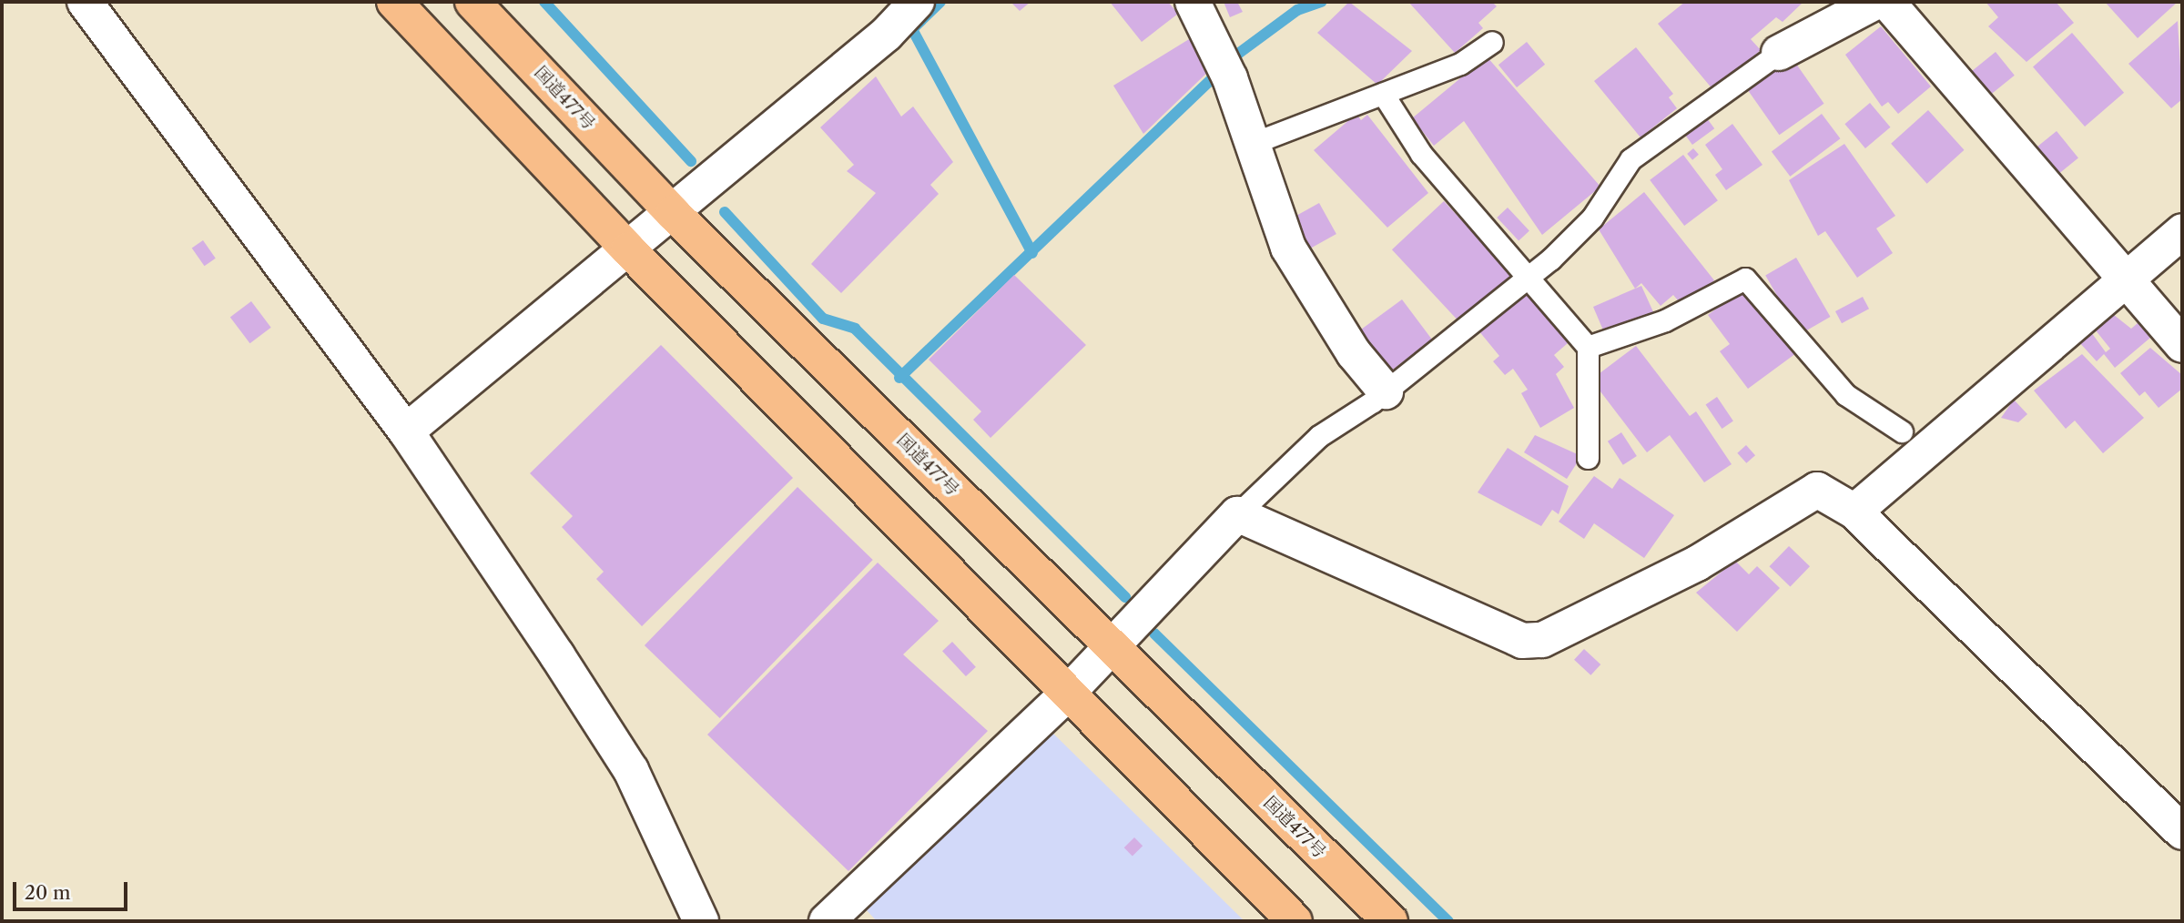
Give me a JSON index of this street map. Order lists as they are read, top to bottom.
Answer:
{
  "streets": {
    "highway": ["国道477号"]
  },
  "scale_bar": "20 m"
}
